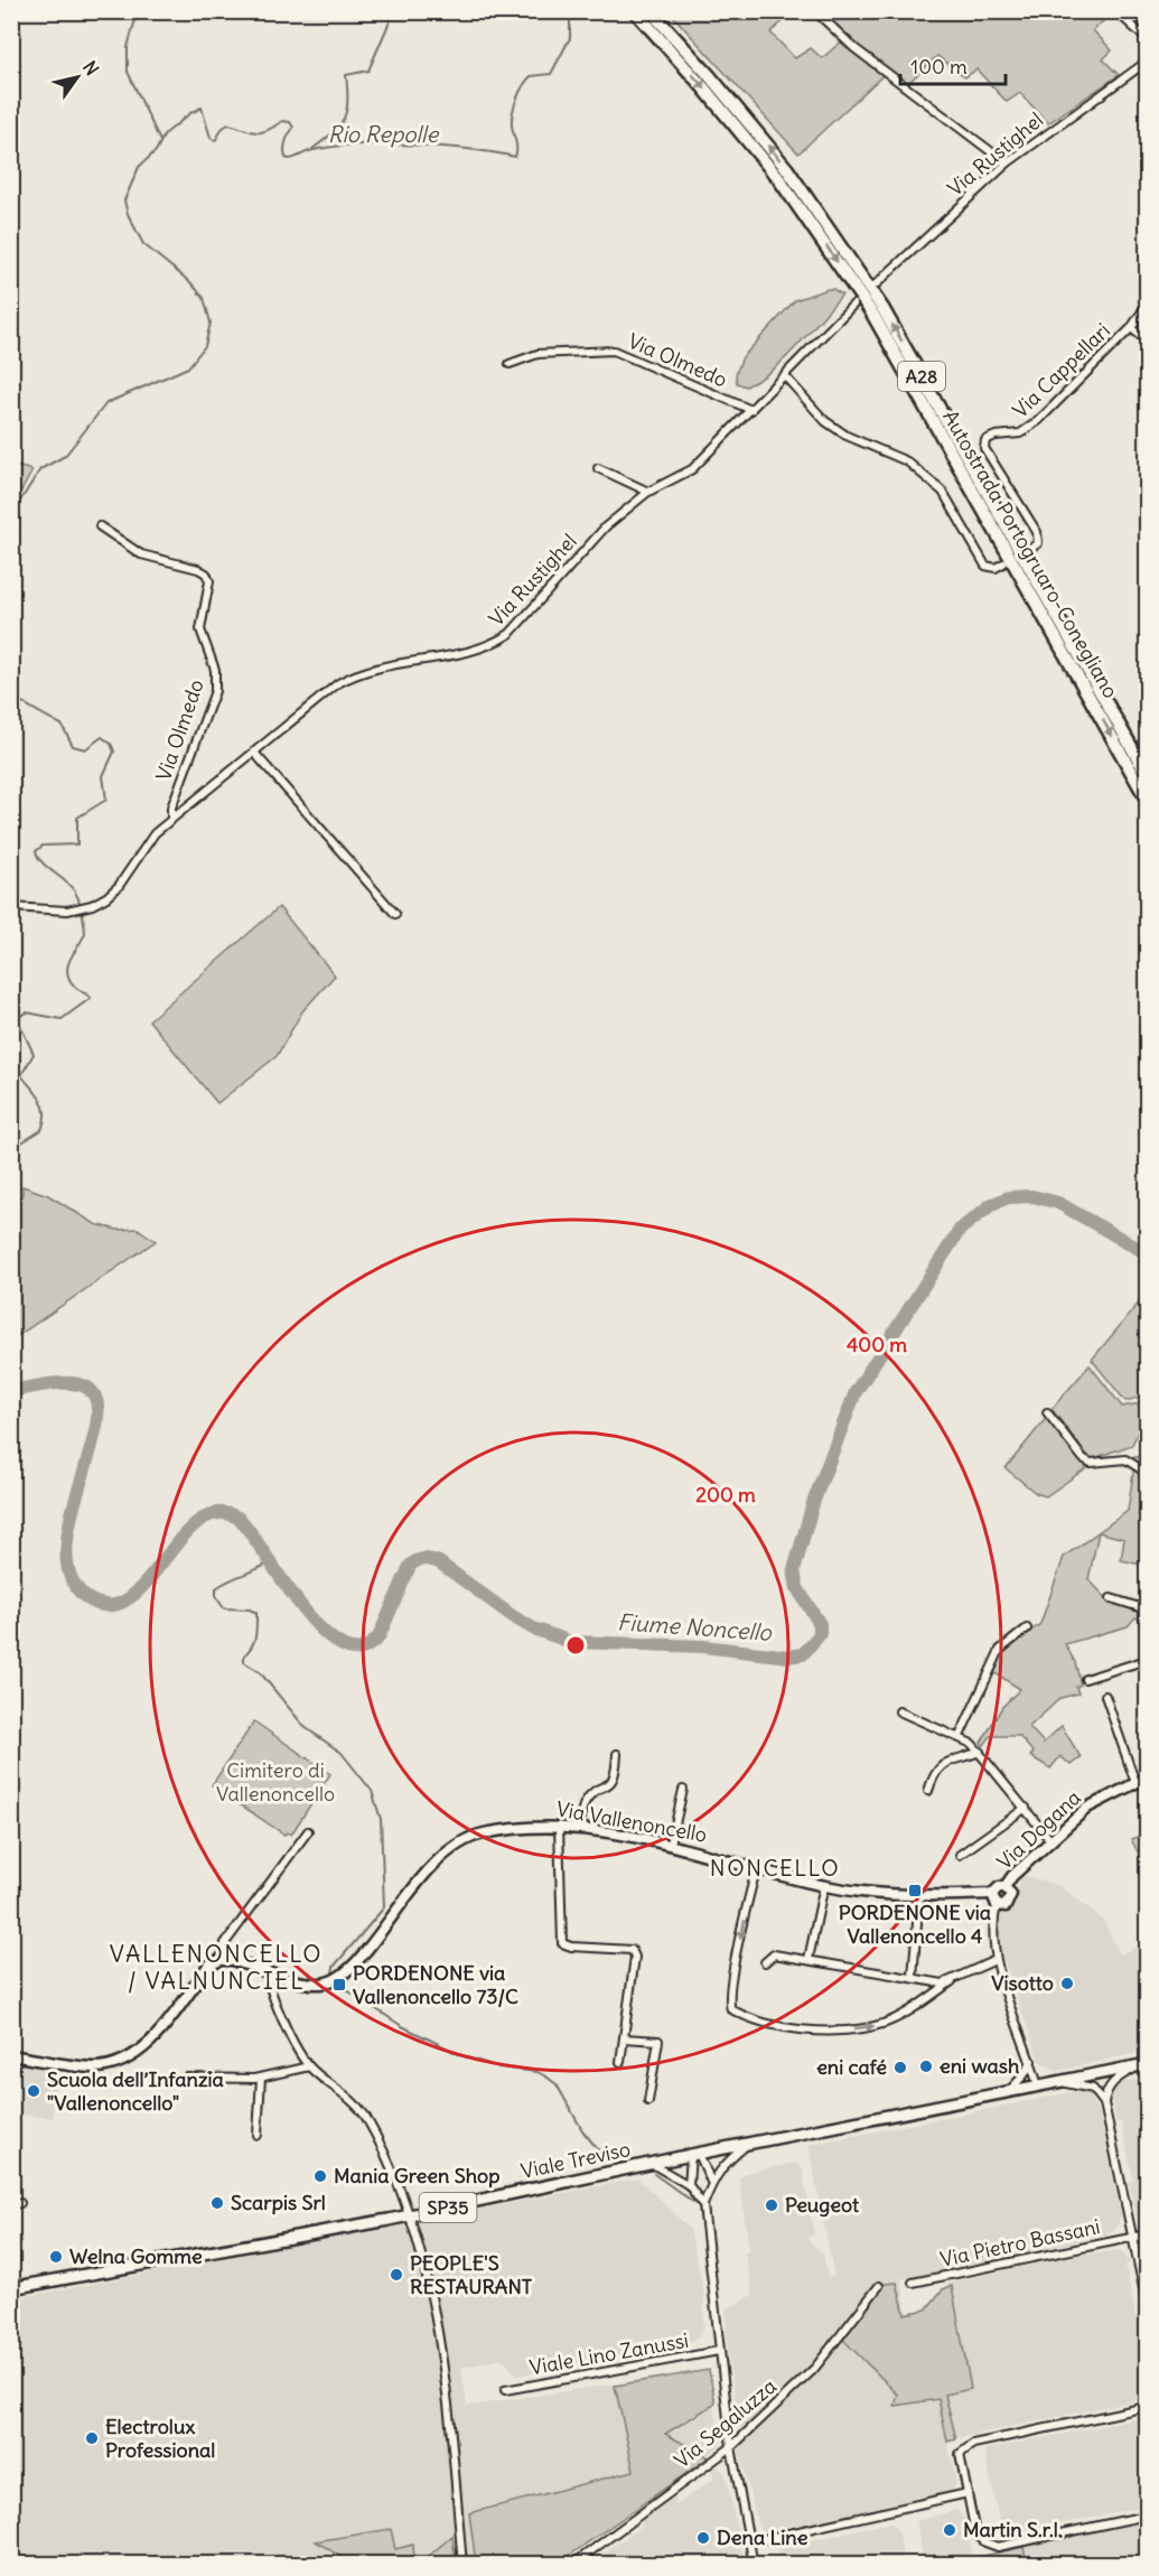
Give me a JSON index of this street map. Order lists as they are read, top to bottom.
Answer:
{
  "streets": {
    "highway": ["A28", "Autostrada Portogruaro-Conegliano"],
    "main road": ["Viale Treviso", "SP35"],
    "street": [
      "Via Rustighel",
      "Via Olmedo",
      "Via Cappellari",
      "Via Vallenoncello",
      "Via Dogana",
      "Via Pietro Bassani",
      "Viale Lino Zanussi",
      "Via Segaluzza"
    ]
  },
  "crossings": [
    ["Via Rustighel", "Via Olmedo"],
    ["Via Vallenoncello", "Via Dogana"],
    ["Viale Treviso", "Viale Lino Zanussi"],
    ["Viale Lino Zanussi", "Via Segaluzza"]
  ],
  "districts": ["NONCELLO", "VALLENONCELLO / VALNUNCIEL"],
  "water": ["Rio Repolle", "Fiume Noncello"],
  "parks": ["Cimitero di Vallenoncello"],
  "places": {
    "transit": ["PORDENONE via Vallenoncello 4", "PORDENONE via Vallenoncello 73/C"],
    "other": [
      "Visotto",
      "eni wash",
      "eni café",
      "Scuola dell’Infanzia \"Vallenoncello\"",
      "Mania Green Shop",
      "Scarpis Srl",
      "Peugeot",
      "Welna Gomme",
      "PEOPLE'S RESTAURANT",
      "Electrolux Professional",
      "Martin S.r.l.",
      "Dena Line"
    ]
  },
  "scale_bar": "100 m",
  "north": "top right",
  "rings": ["400 m", "200 m"]
}
